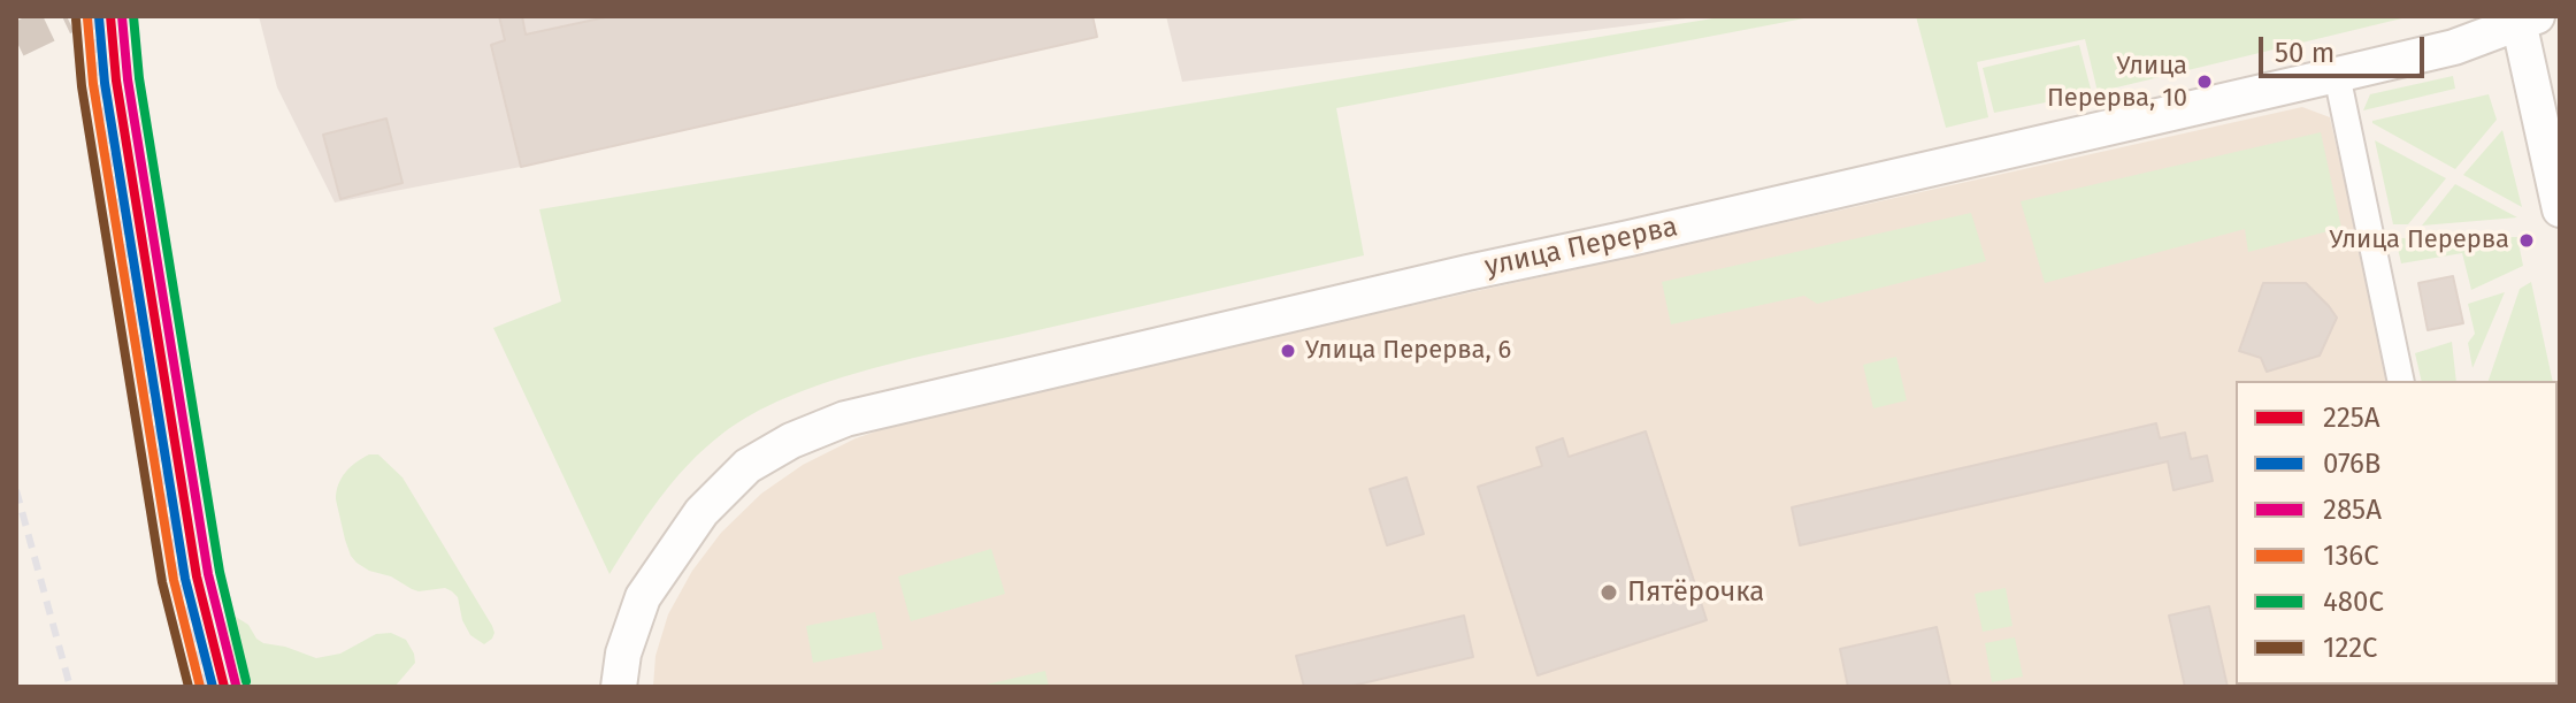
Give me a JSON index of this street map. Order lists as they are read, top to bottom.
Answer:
{
  "streets": {
    "street": ["улица Перерва"]
  },
  "places": [
    "Улица Перерва, 10",
    "Улица Перерва",
    "Улица Перерва, 6",
    "Пятёрочка"
  ],
  "lines": [
    "transit line 225А",
    "transit line 285А",
    "transit line 480С",
    "transit line 076В",
    "transit line 136С",
    "transit line 122С"
  ],
  "legend": [
    "225А",
    "076В",
    "285А",
    "136С",
    "480С",
    "122С"
  ],
  "scale_bar": "50 m"
}
